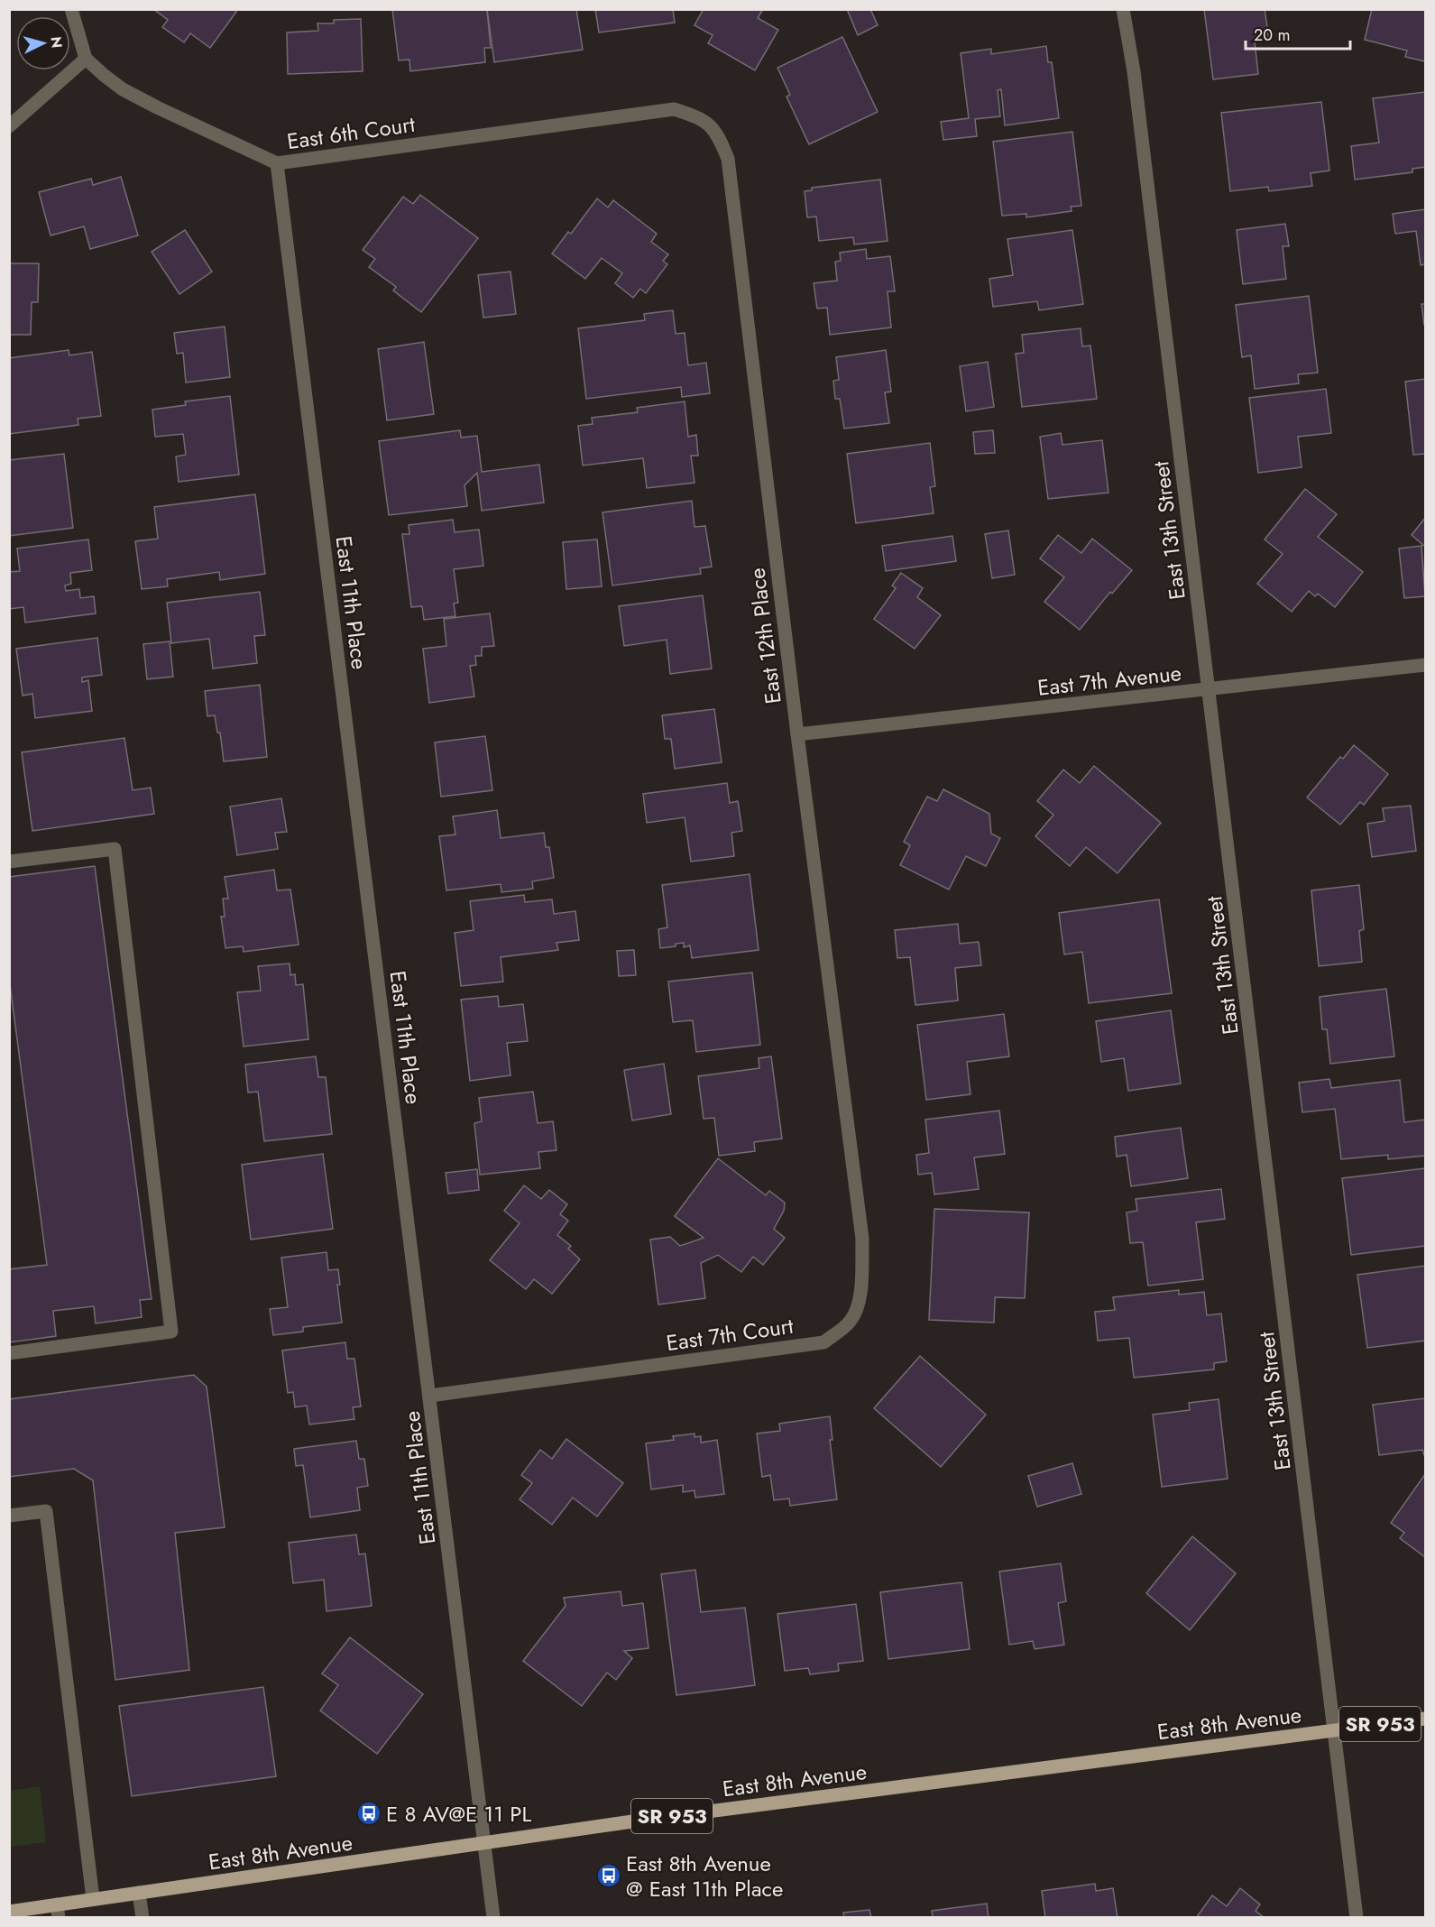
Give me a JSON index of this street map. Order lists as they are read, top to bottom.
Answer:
{
  "streets": {
    "main road": ["East 8th Avenue", "SR 953"],
    "street": [
      "East 6th Court",
      "East 13th Street",
      "East 11th Place",
      "East 12th Place",
      "East 7th Avenue",
      "East 7th Court"
    ]
  },
  "crossings": [
    ["East 6th Court", "East 11th Place"],
    ["East 6th Court", "East 12th Place"],
    ["East 13th Street", "East 7th Avenue"],
    ["East 13th Street", "East 8th Avenue"],
    ["East 11th Place", "East 7th Court"],
    ["East 11th Place", "East 8th Avenue"],
    ["East 12th Place", "East 7th Avenue"],
    ["East 12th Place", "East 7th Court"]
  ],
  "places": {
    "bus stop": ["E 8 AV@E 11 PL", "East 8th Avenue @ East 11th Place"]
  },
  "scale_bar": "20 m",
  "north": "right"
}
